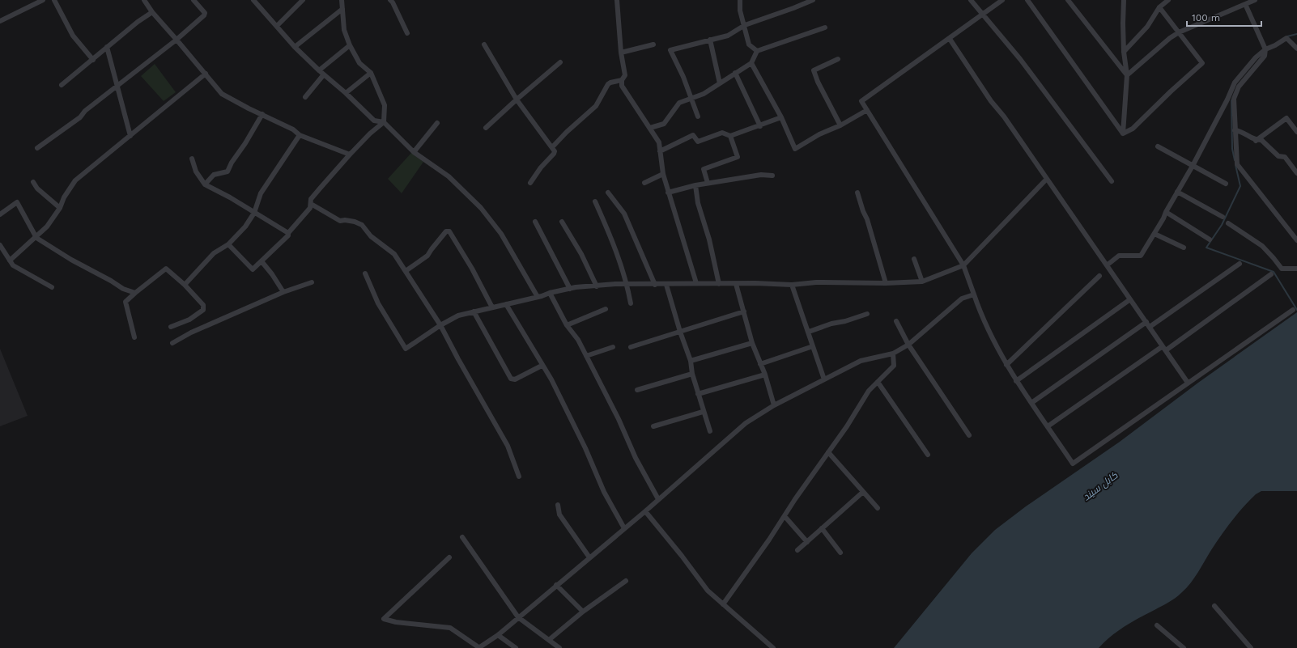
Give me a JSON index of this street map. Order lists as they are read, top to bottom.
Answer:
{
  "water": ["کابل سيند"],
  "scale_bar": "100 m"
}
